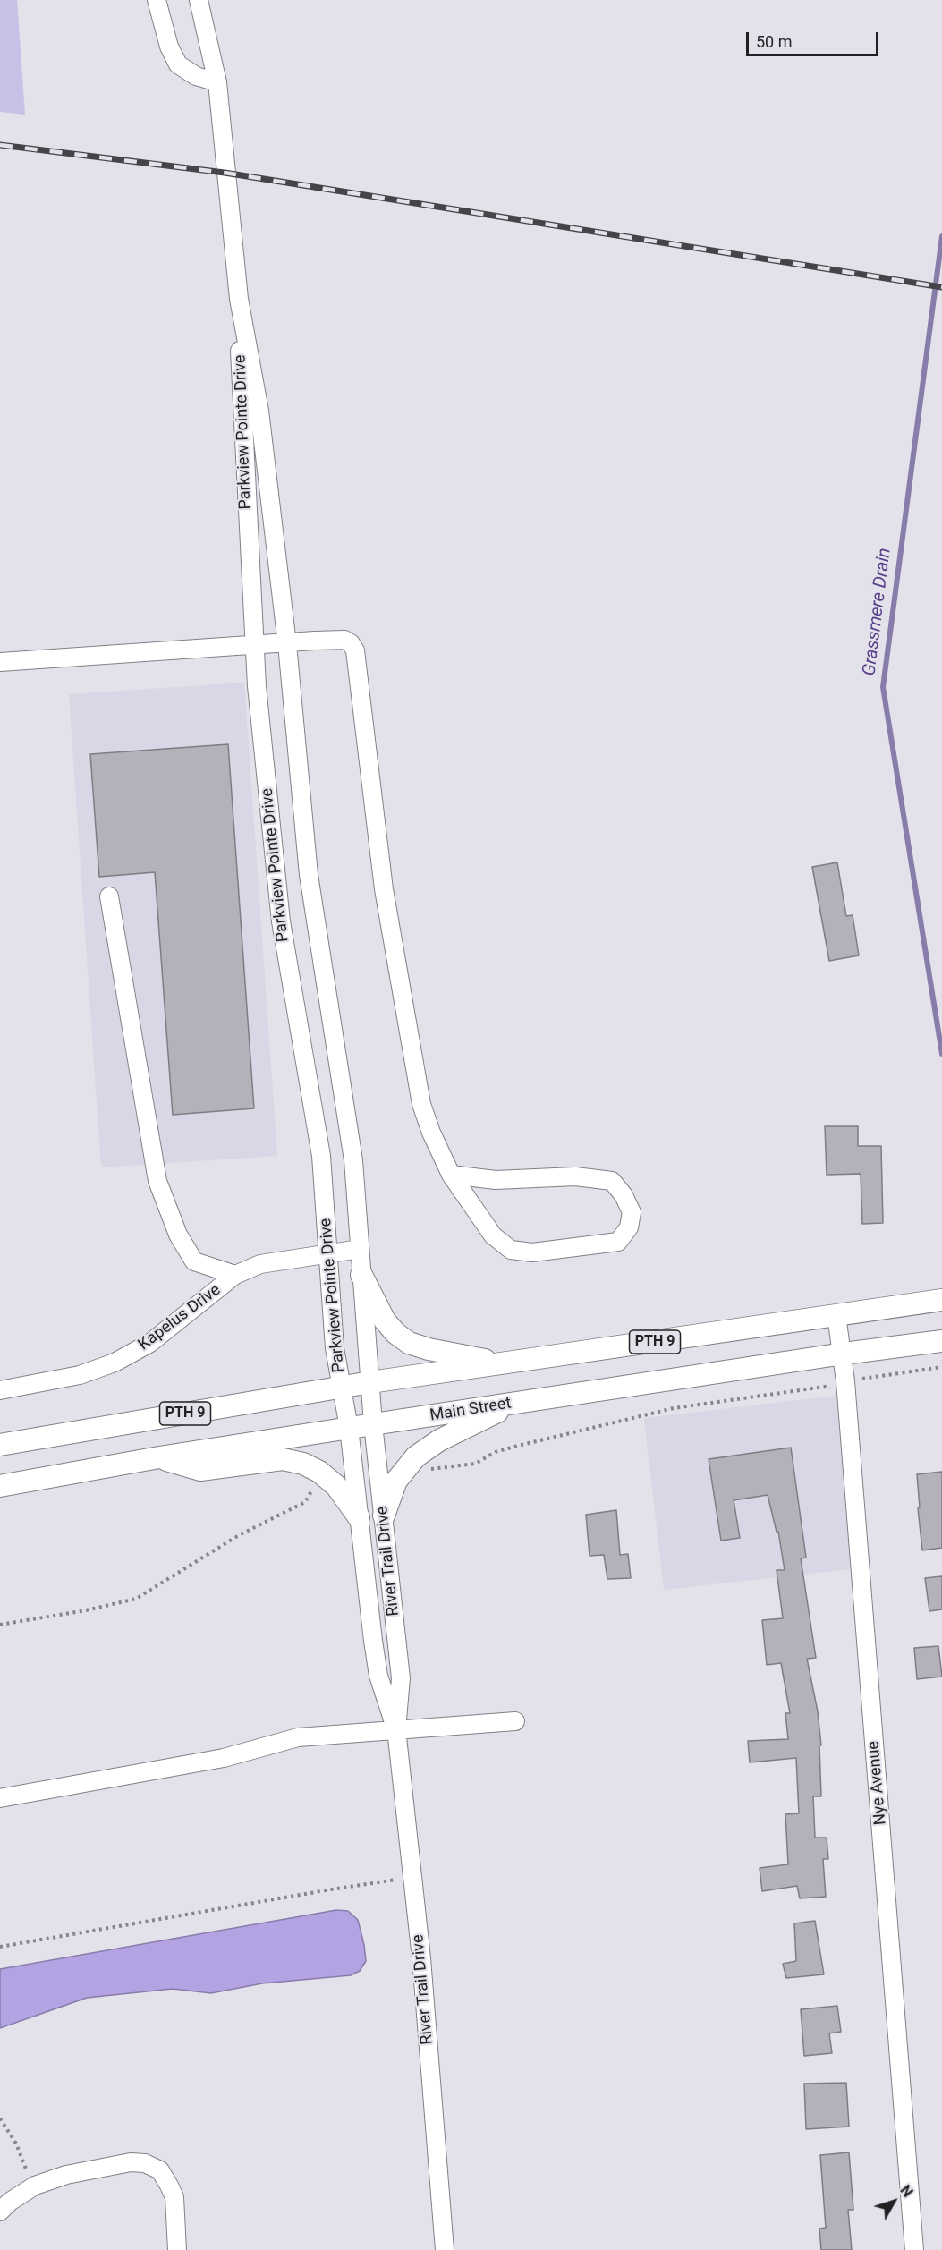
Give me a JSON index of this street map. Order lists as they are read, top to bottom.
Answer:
{
  "streets": {
    "main road": ["PTH 9", "Main Street"],
    "street": [
      "Parkview Pointe Drive",
      "Kapelus Drive",
      "River Trail Drive",
      "Nye Avenue"
    ]
  },
  "crossings": [
    ["Parkview Pointe Drive", "Kapelus Drive"],
    ["Parkview Pointe Drive", "PTH 9"],
    ["Parkview Pointe Drive", "Main Street"],
    ["Parkview Pointe Drive", "River Trail Drive"],
    ["PTH 9", "Nye Avenue"],
    ["Main Street", "River Trail Drive"],
    ["Main Street", "Nye Avenue"]
  ],
  "water": ["Grassmere Drain"],
  "scale_bar": "50 m",
  "north": "top right"
}
